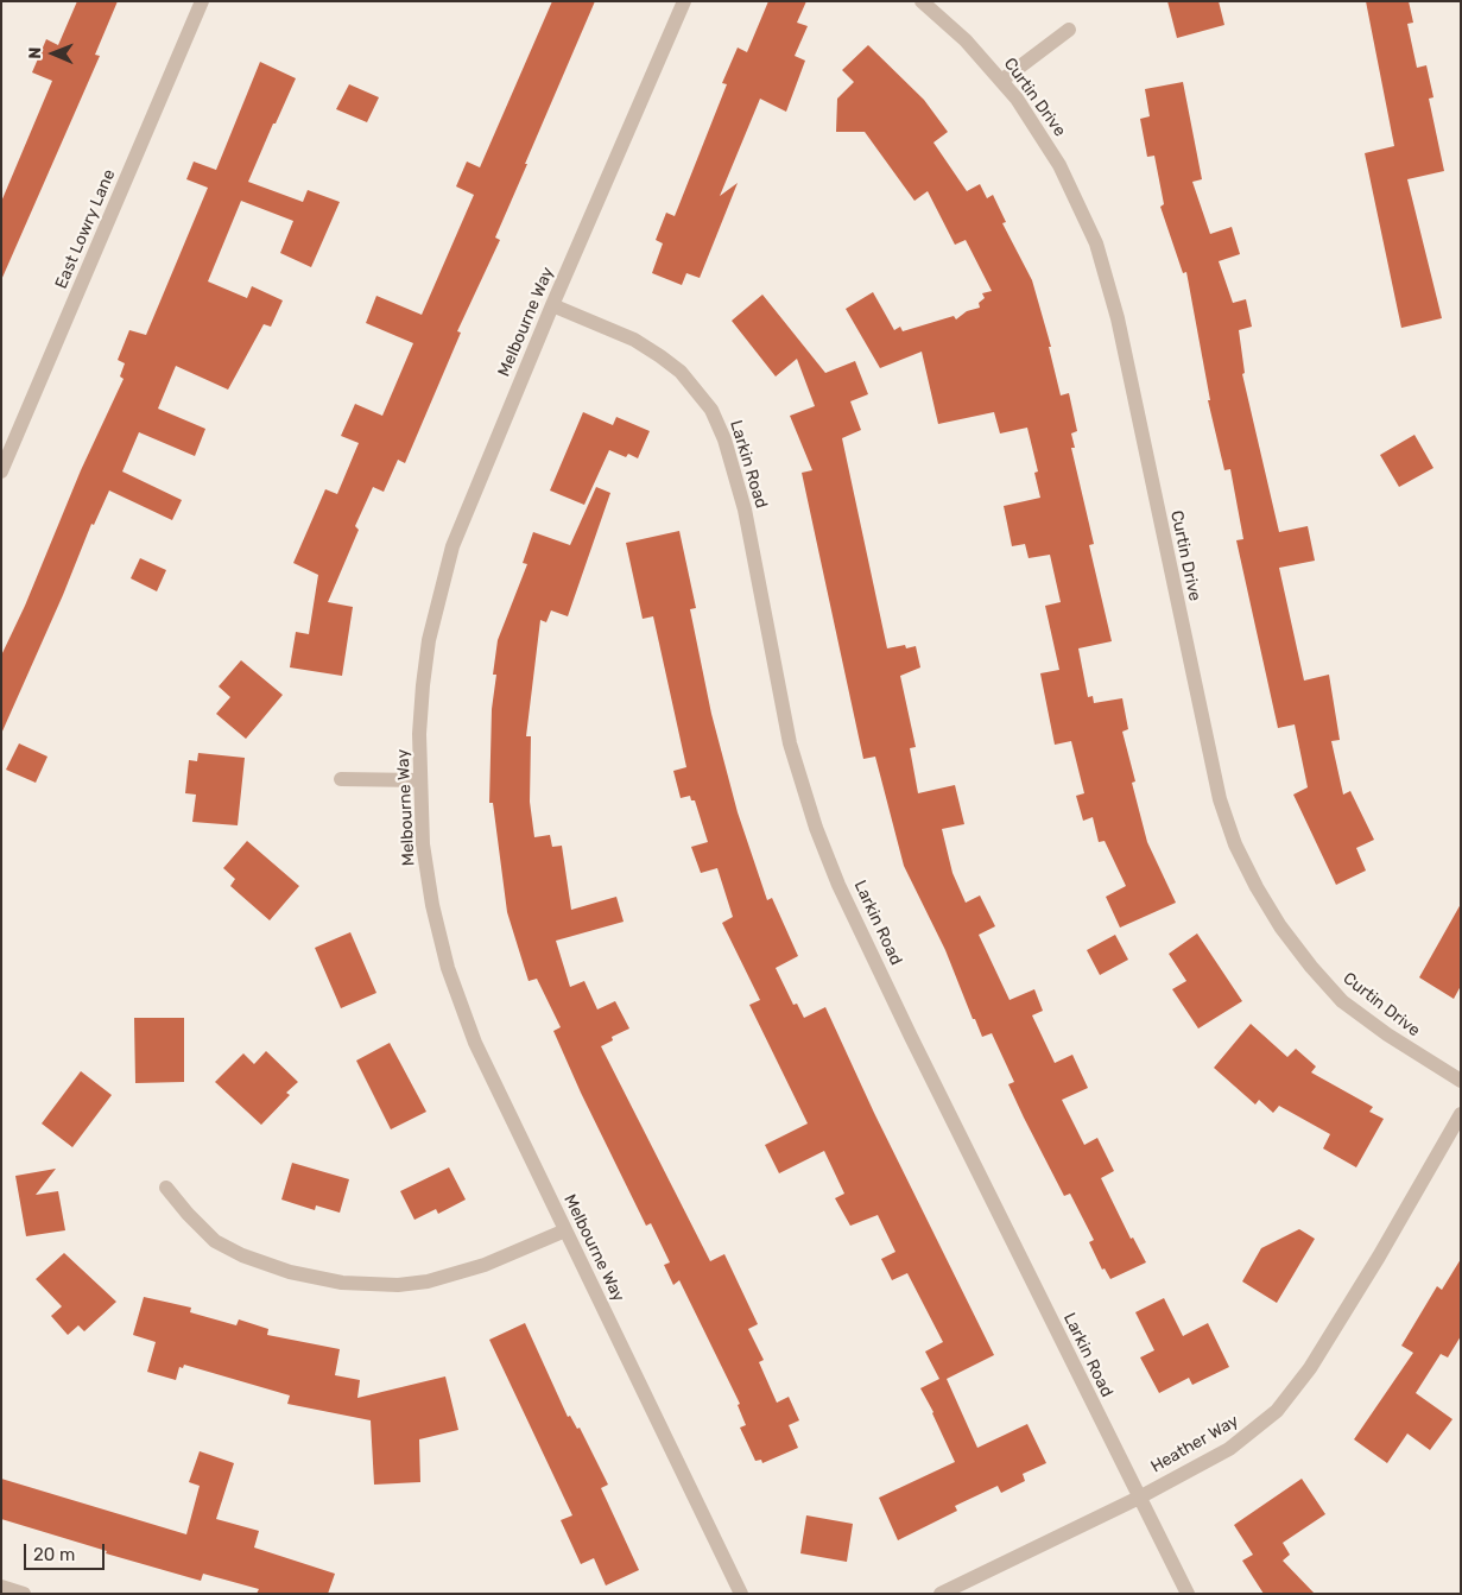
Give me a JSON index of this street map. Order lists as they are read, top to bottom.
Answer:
{
  "streets": {
    "street": [
      "Curtin Drive",
      "East Lowry Lane",
      "Melbourne Way",
      "Larkin Road",
      "Heather Way"
    ]
  },
  "crossings": [
    ["Melbourne Way", "Larkin Road"],
    ["Larkin Road", "Heather Way"]
  ],
  "scale_bar": "20 m",
  "north": "left"
}
